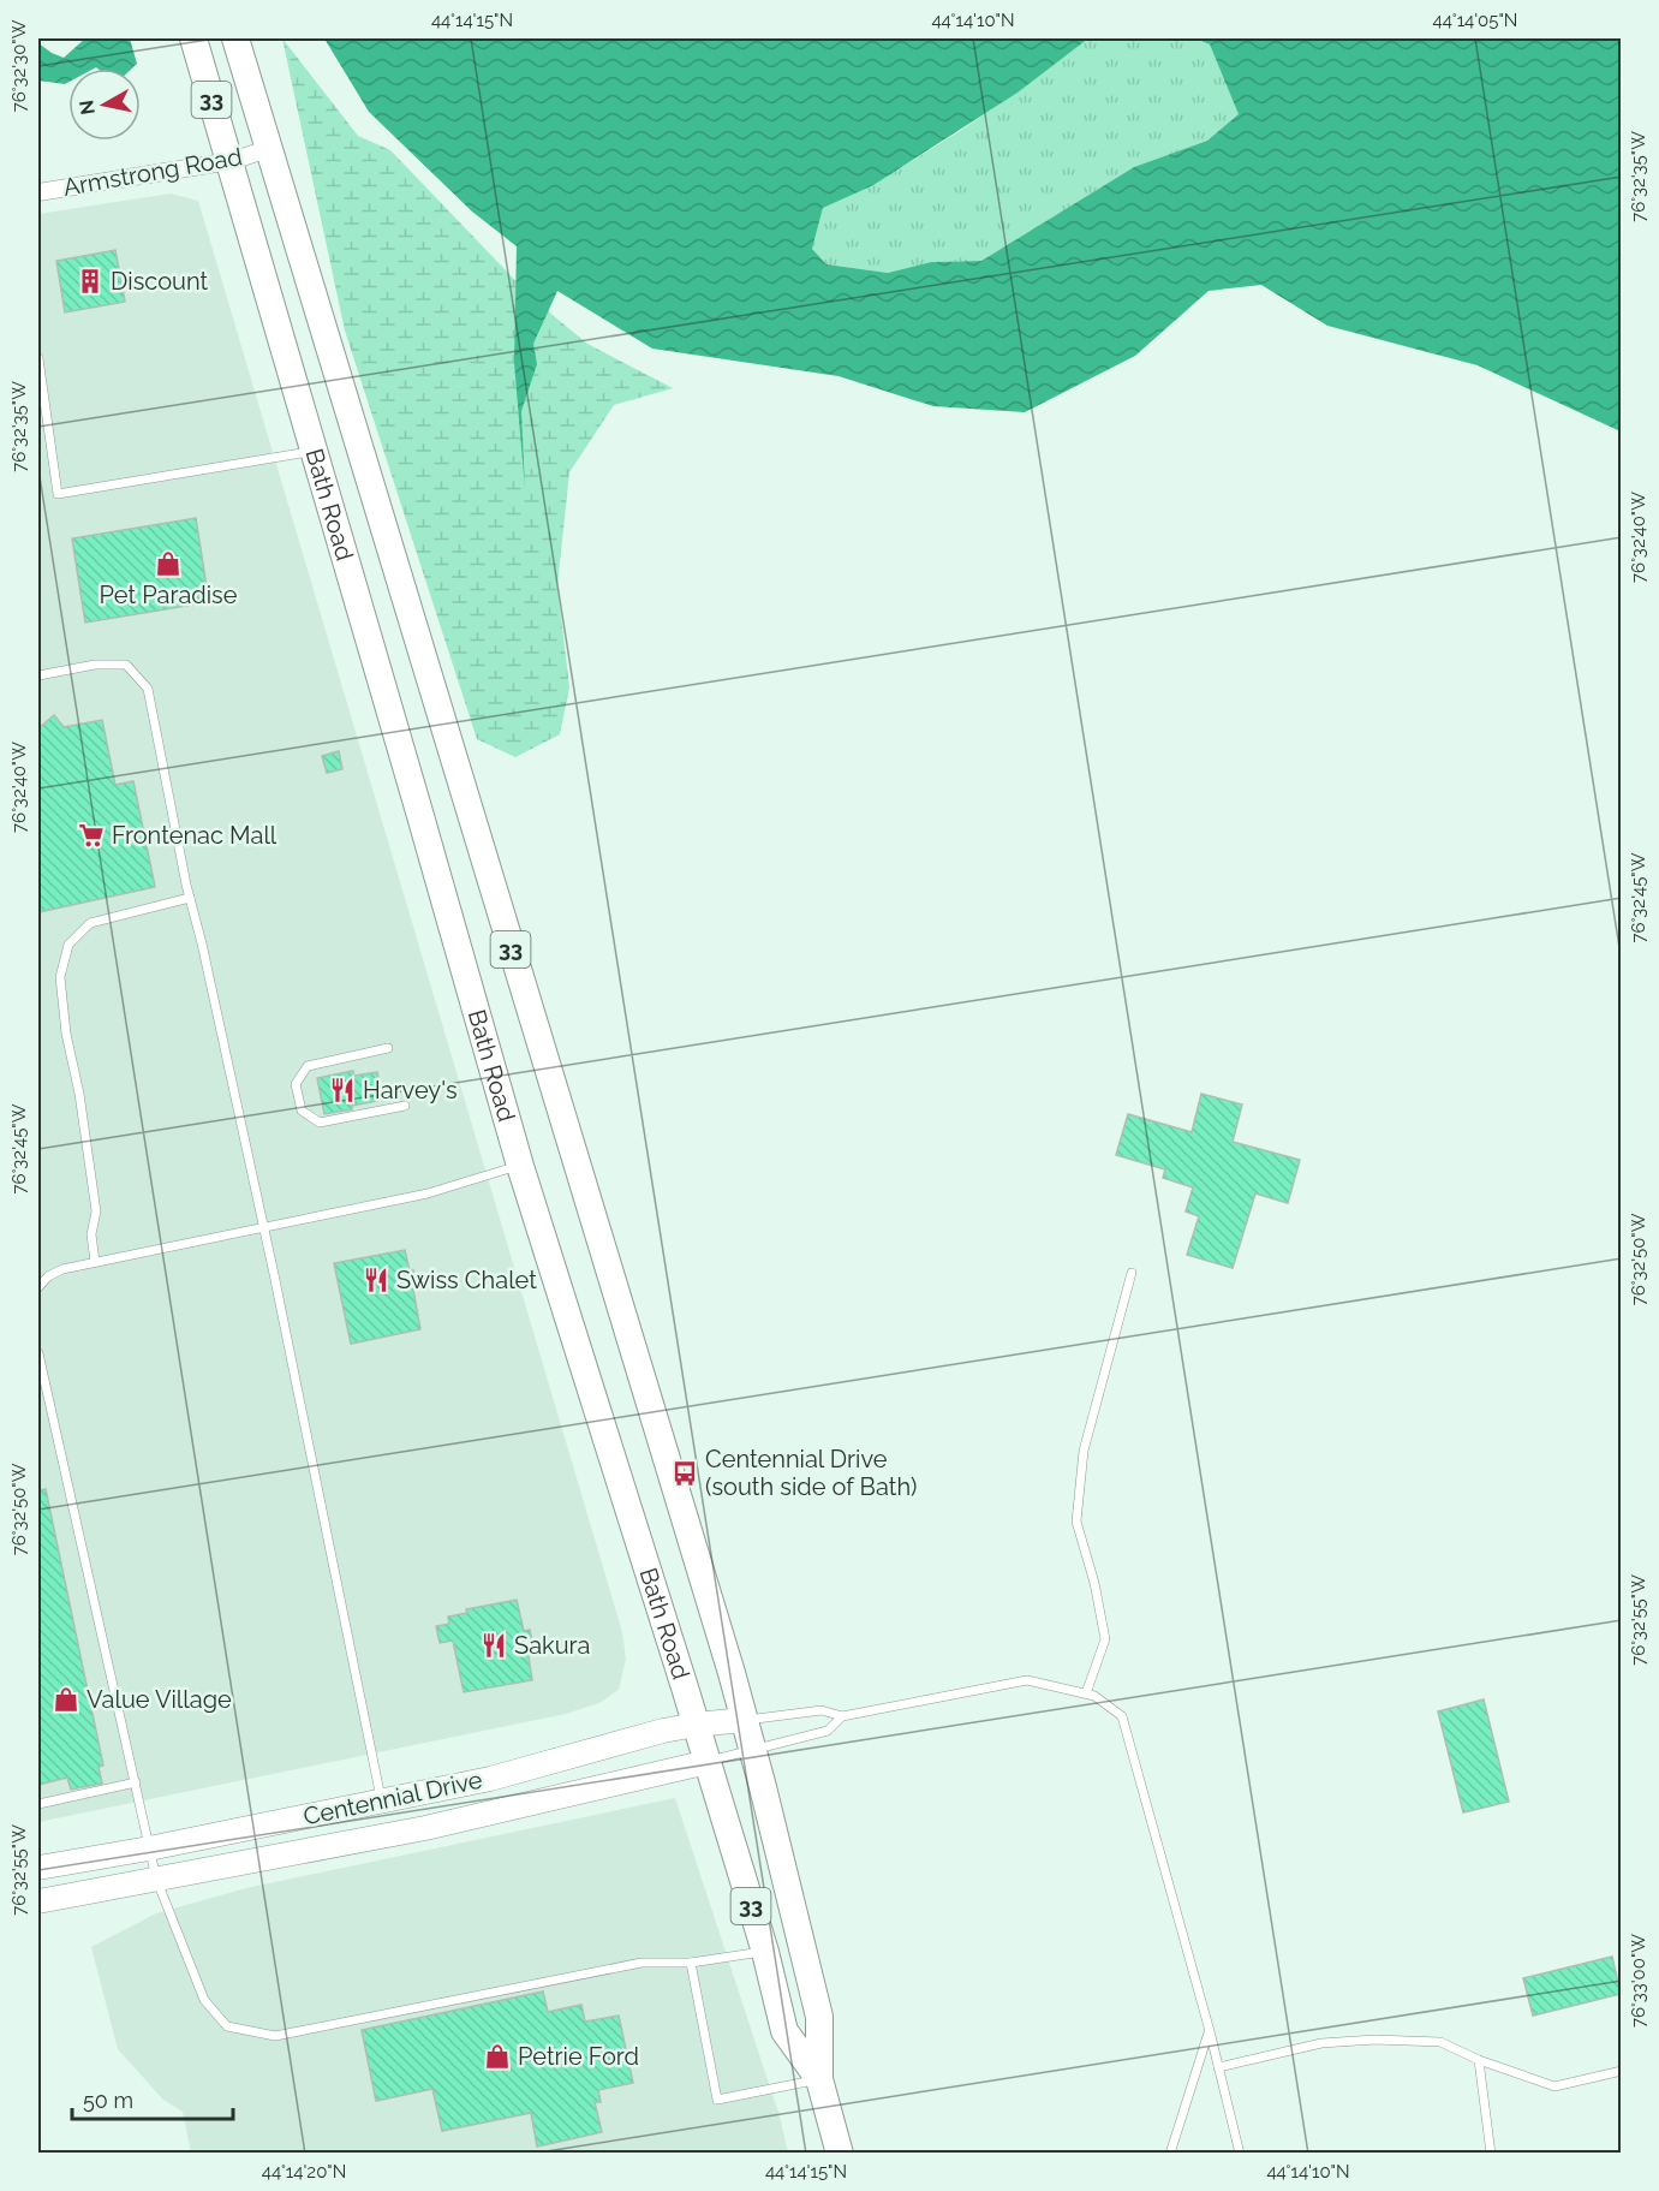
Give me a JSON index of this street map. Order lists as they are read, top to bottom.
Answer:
{
  "streets": {
    "main road": ["33", "Bath Road", "Centennial Drive"],
    "street": ["Armstrong Road"]
  },
  "crossings": [
    ["Armstrong Road", "Bath Road"],
    ["Bath Road", "Centennial Drive"]
  ],
  "places": {
    "building": ["Discount"],
    "shop": ["Pet Paradise", "Value Village", "Petrie Ford"],
    "supermarket": ["Frontenac Mall"],
    "restaurant": ["Harvey's", "Swiss Chalet", "Sakura"],
    "bus stop": ["Centennial Drive (south side of Bath)"]
  },
  "scale_bar": "50 m",
  "north": "left",
  "coordinates": [
    "44°14'15\"N",
    "44°14'10\"N",
    "44°14'05\"N",
    "76°32'30\"W",
    "76°32'35\"W",
    "76°32'40\"W",
    "76°32'45\"W",
    "76°32'50\"W",
    "76°32'55\"W",
    "76°33'00\"W",
    "44°14'20\"N"
  ]
}
